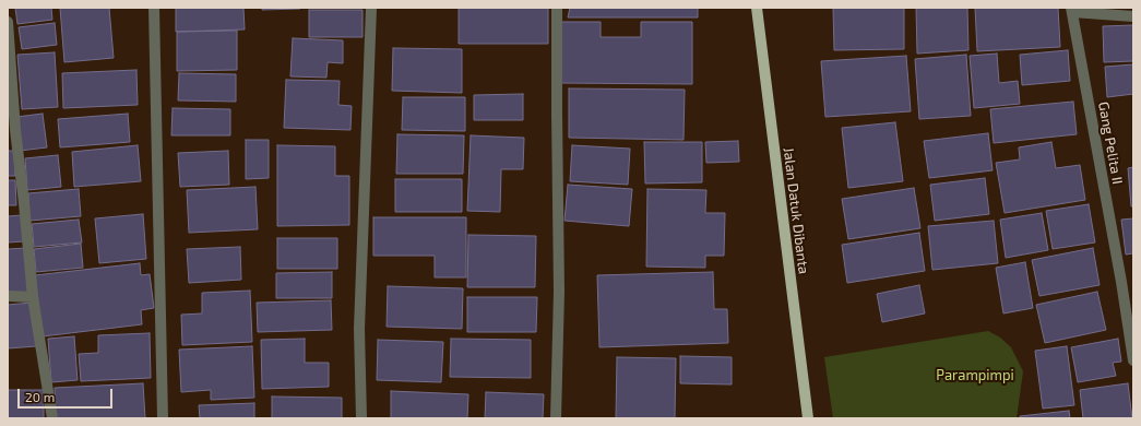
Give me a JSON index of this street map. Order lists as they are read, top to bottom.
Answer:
{
  "streets": {
    "main road": ["Jalan Datuk Dibanta"],
    "street": ["Gang Pelita II"]
  },
  "parks": ["Parampimpi"],
  "scale_bar": "20 m"
}
